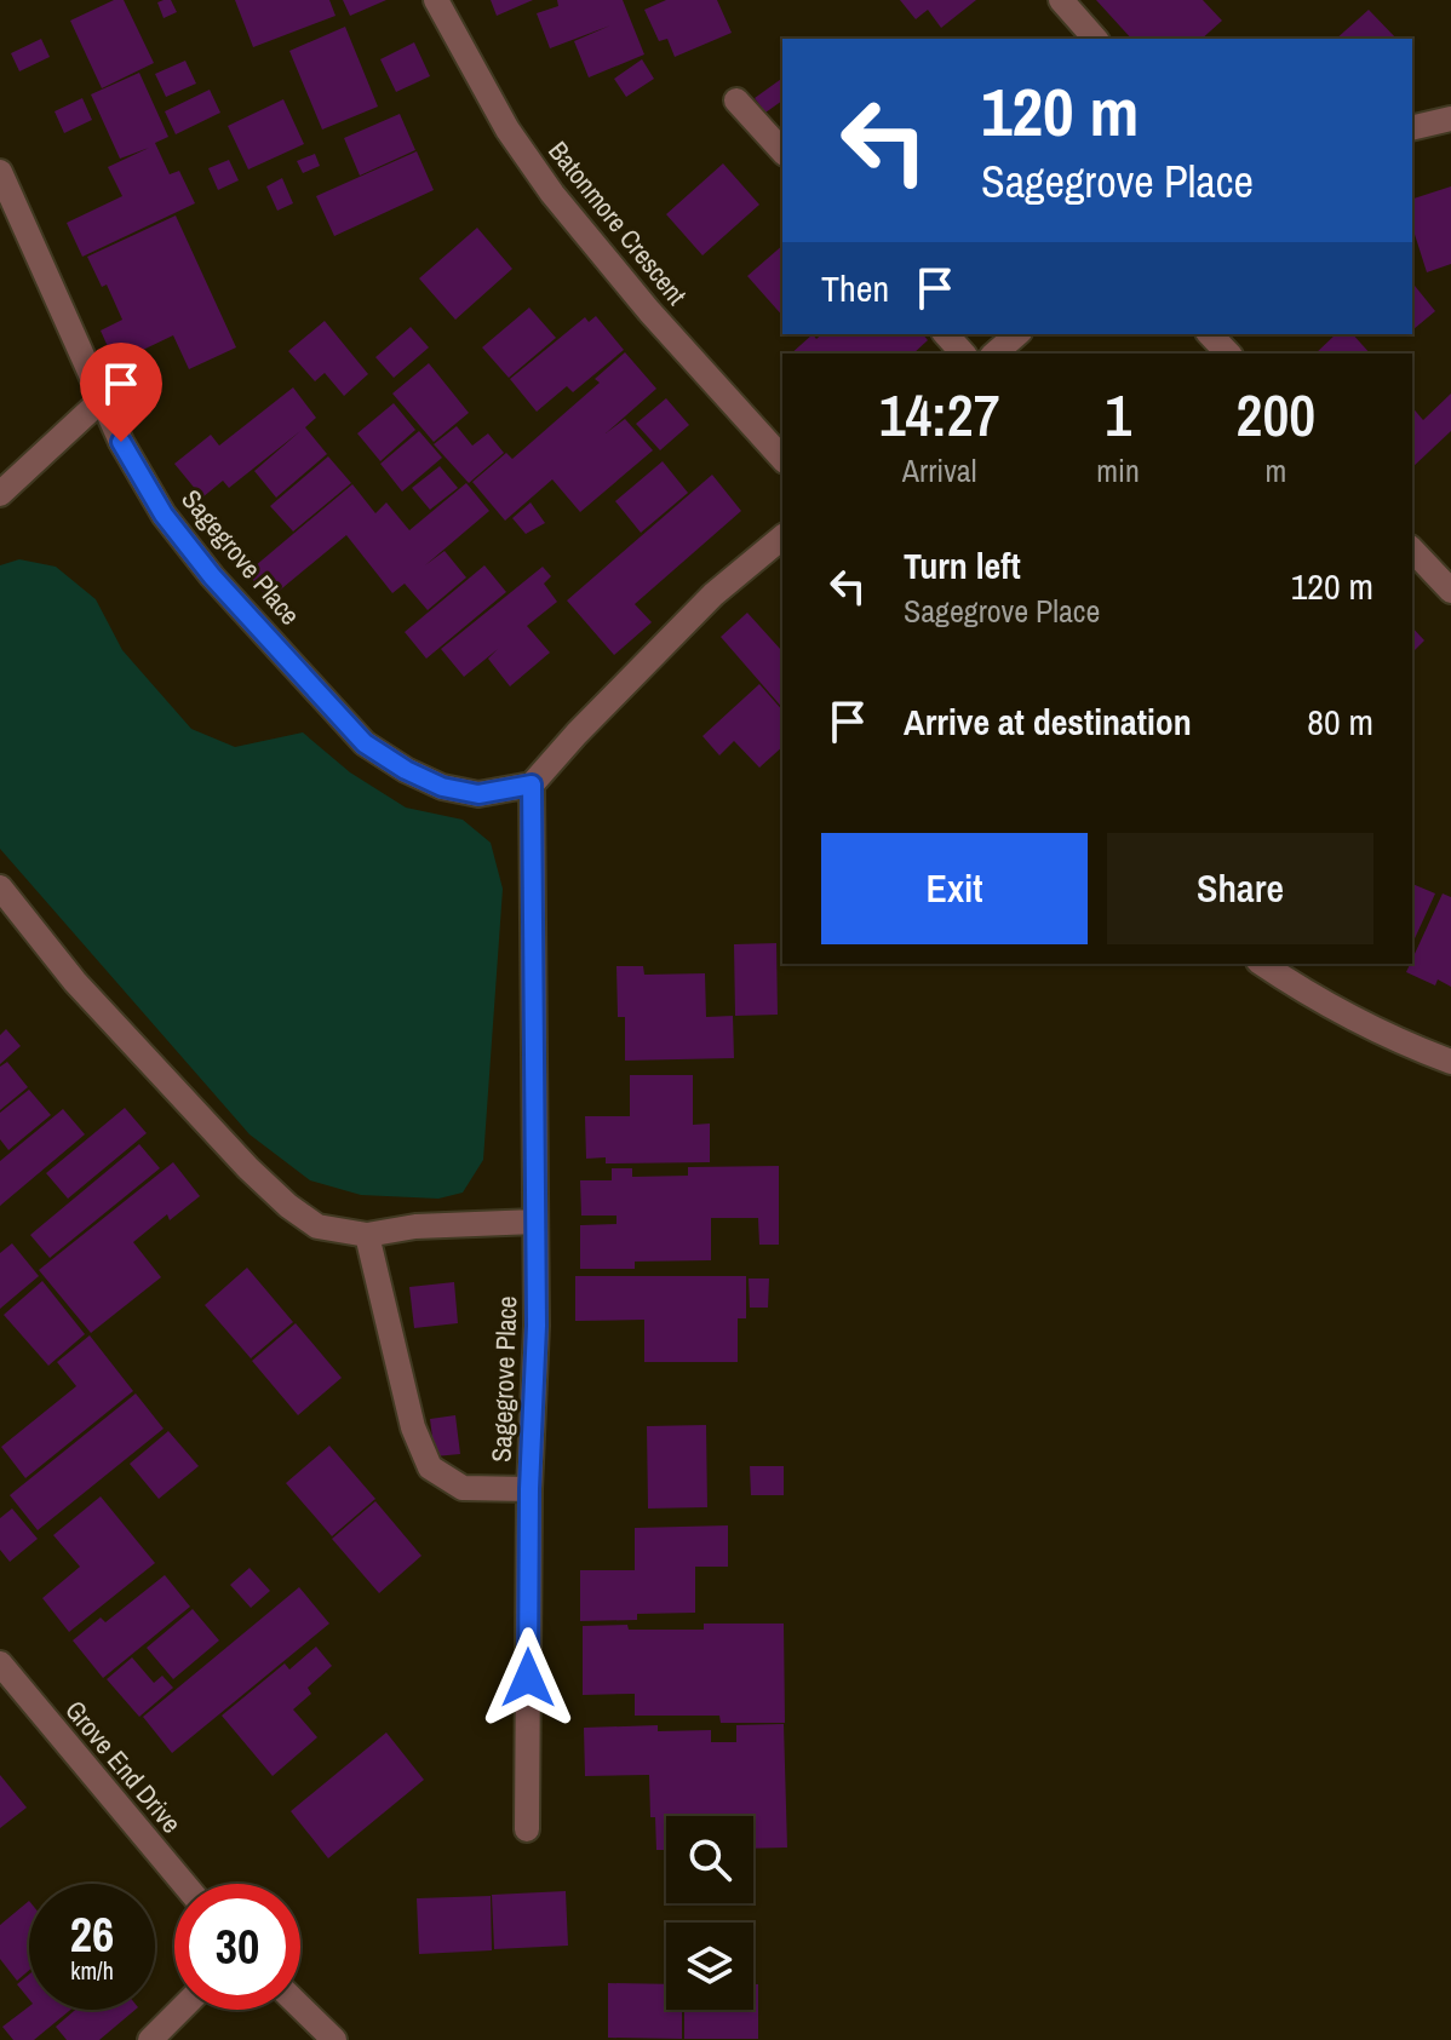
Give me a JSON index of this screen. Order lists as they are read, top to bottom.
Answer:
{
  "streets": {
    "street": ["Batonmore Crescent", "Sagegrove Place", "Grove End Drive"]
  },
  "page": {
    "turn": ["120 m", "Sagegrove Place"],
    "then": "Then",
    "eta": [
      "14:27",
      "Arrival",
      "1",
      "min",
      "200",
      "m"
    ],
    "list": [
      {
        "name": "Turn left",
        "note": "Sagegrove Place",
        "value": "120 m"
      },
      {
        "name": "Arrive at destination",
        "value": "80 m"
      }
    ],
    "buttons": ["Exit", "Share"],
    "speed": "26 km/h",
    "limit": "30"
  }
}
